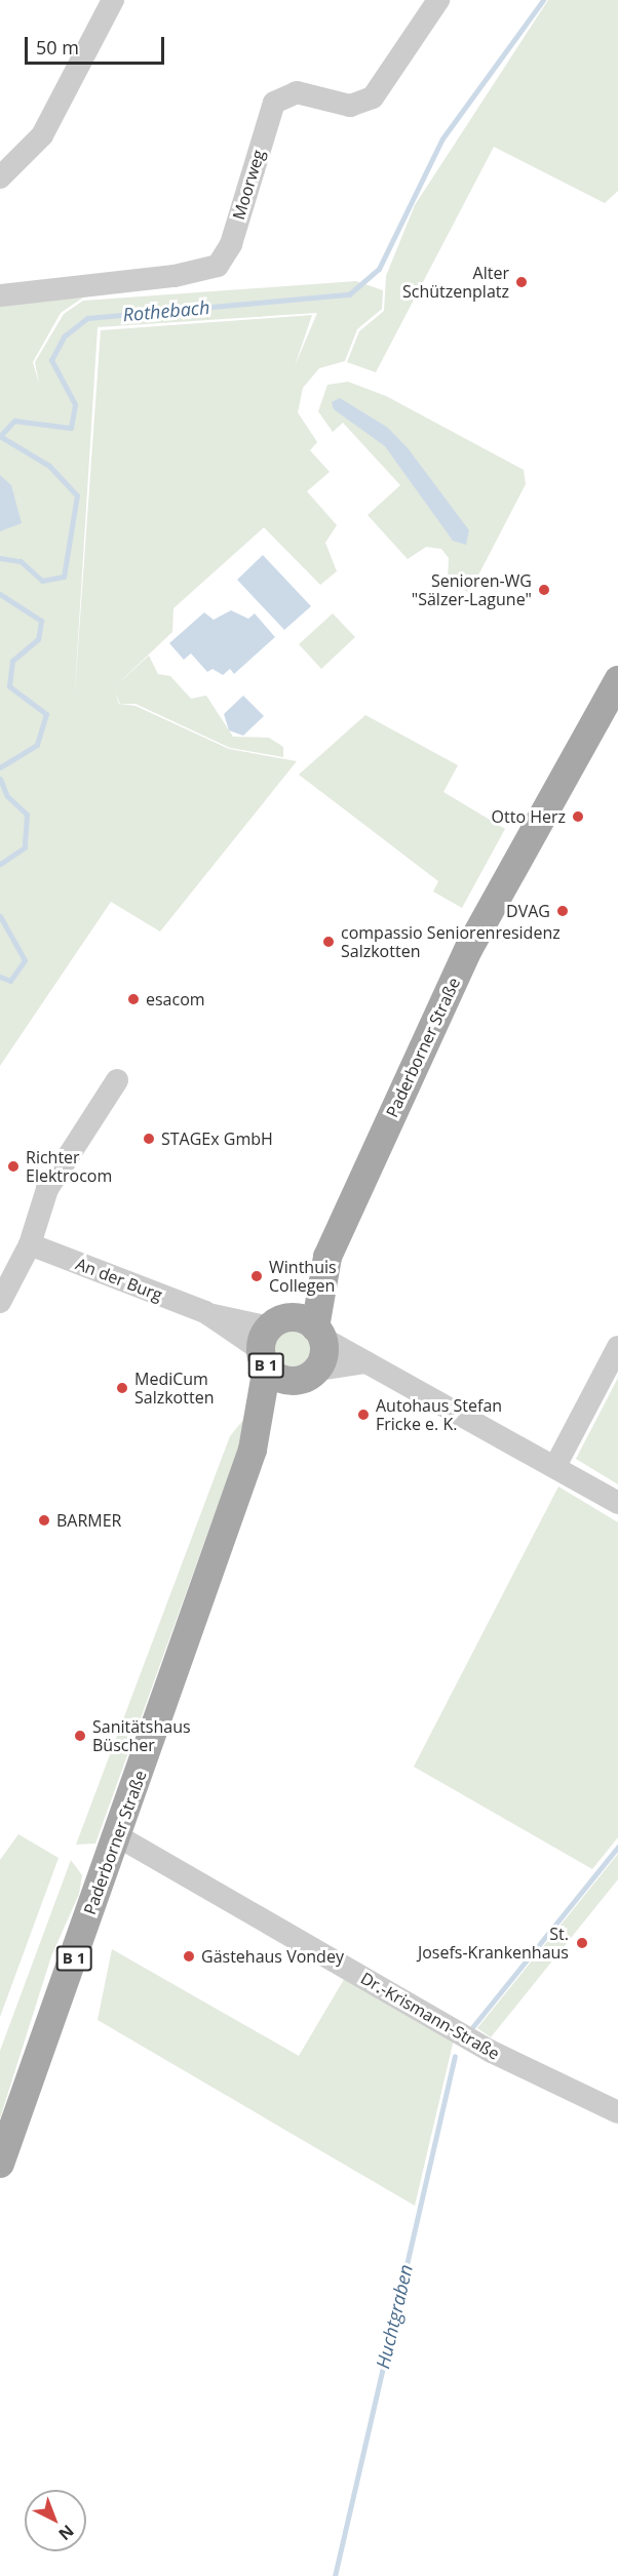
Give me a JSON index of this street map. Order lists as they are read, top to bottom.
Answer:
{
  "streets": {
    "main road": ["Paderborner Straße", "B 1"],
    "street": ["Moorweg", "An der Burg", "Dr.-Krismann-Straße"]
  },
  "crossings": [
    ["Paderborner Straße", "An der Burg"],
    ["Paderborner Straße", "B 1"],
    ["Paderborner Straße", "Dr.-Krismann-Straße"],
    ["An der Burg", "B 1"]
  ],
  "water": ["Rothebach", "Huchtgraben"],
  "places": [
    "Alter Schützenplatz",
    "Senioren-WG \"Sälzer-Lagune\"",
    "Otto Herz",
    "DVAG",
    "compassio Seniorenresidenz Salzkotten",
    "esacom",
    "STAGEx GmbH",
    "Richter Elektrocom",
    "Winthuis Collegen",
    "MediCum Salzkotten",
    "Autohaus Stefan Fricke e. K.",
    "BARMER",
    "Sanitätshaus Büscher",
    "St. Josefs-Krankenhaus",
    "Gästehaus Vondey"
  ],
  "scale_bar": "50 m",
  "north": "bottom right"
}
